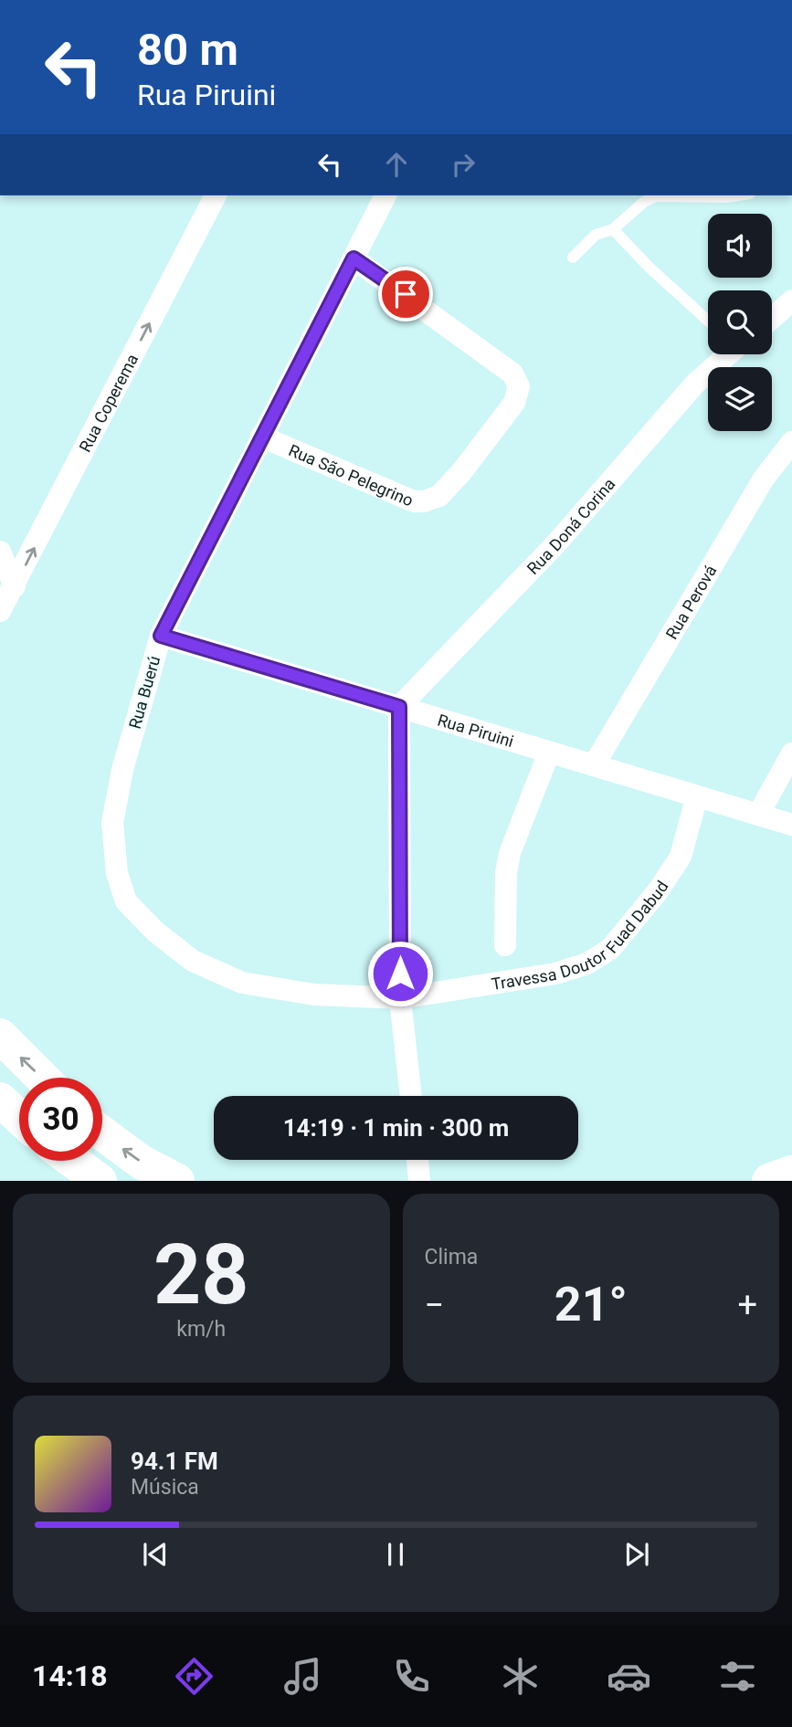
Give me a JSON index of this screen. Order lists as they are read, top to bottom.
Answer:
{
  "streets": {
    "street": [
      "Rua Coperema",
      "Rua São Pelegrino",
      "Rua Doná Corina",
      "Rua Perová",
      "Rua Buerú",
      "Rua Piruini",
      "Travessa Doutor Fuad Dabud"
    ]
  },
  "crossings": [
    ["Rua São Pelegrino", "Rua Buerú"],
    ["Rua Doná Corina", "Rua Piruini"],
    ["Rua Perová", "Rua Piruini"],
    ["Rua Buerú", "Rua Piruini"],
    ["Rua Buerú", "Travessa Doutor Fuad Dabud"],
    ["Rua Piruini", "Travessa Doutor Fuad Dabud"]
  ],
  "one_way": ["Rua Coperema"],
  "page": {
    "turn": ["80 m", "Rua Piruini"],
    "limit": "30",
    "trip": "14:19 · 1 min · 300 m",
    "tile": [
      ["28", "km/h"],
      "Clima"
    ],
    "heat": ["−", "21°", "+"],
    "song": ["94.1 FM", "Música"],
    "tabs": "14:18"
  }
}
